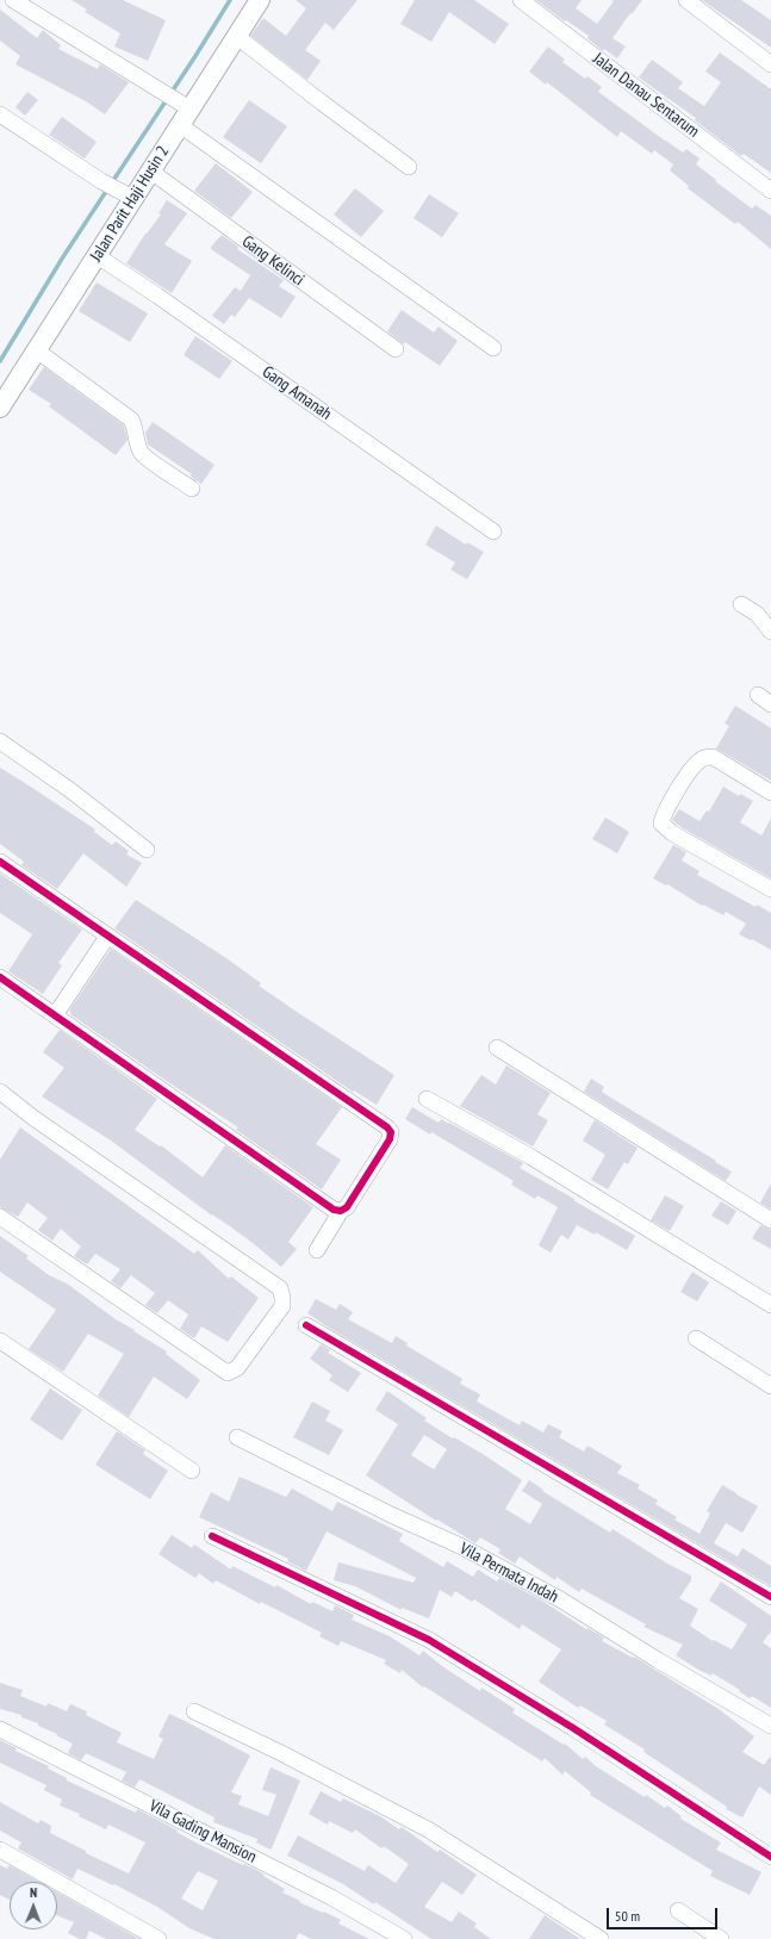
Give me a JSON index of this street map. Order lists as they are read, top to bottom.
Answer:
{
  "streets": {
    "street": [
      "Jalan Danau Sentarum",
      "Jalan Parit Haji Husin 2",
      "Gang Kelinci",
      "Gang Amanah",
      "Vila Permata Indah",
      "Vila Gading Mansion"
    ]
  },
  "crossings": [
    ["Jalan Parit Haji Husin 2", "Gang Kelinci"],
    ["Jalan Parit Haji Husin 2", "Gang Amanah"]
  ],
  "scale_bar": "50 m",
  "north": "top"
}
